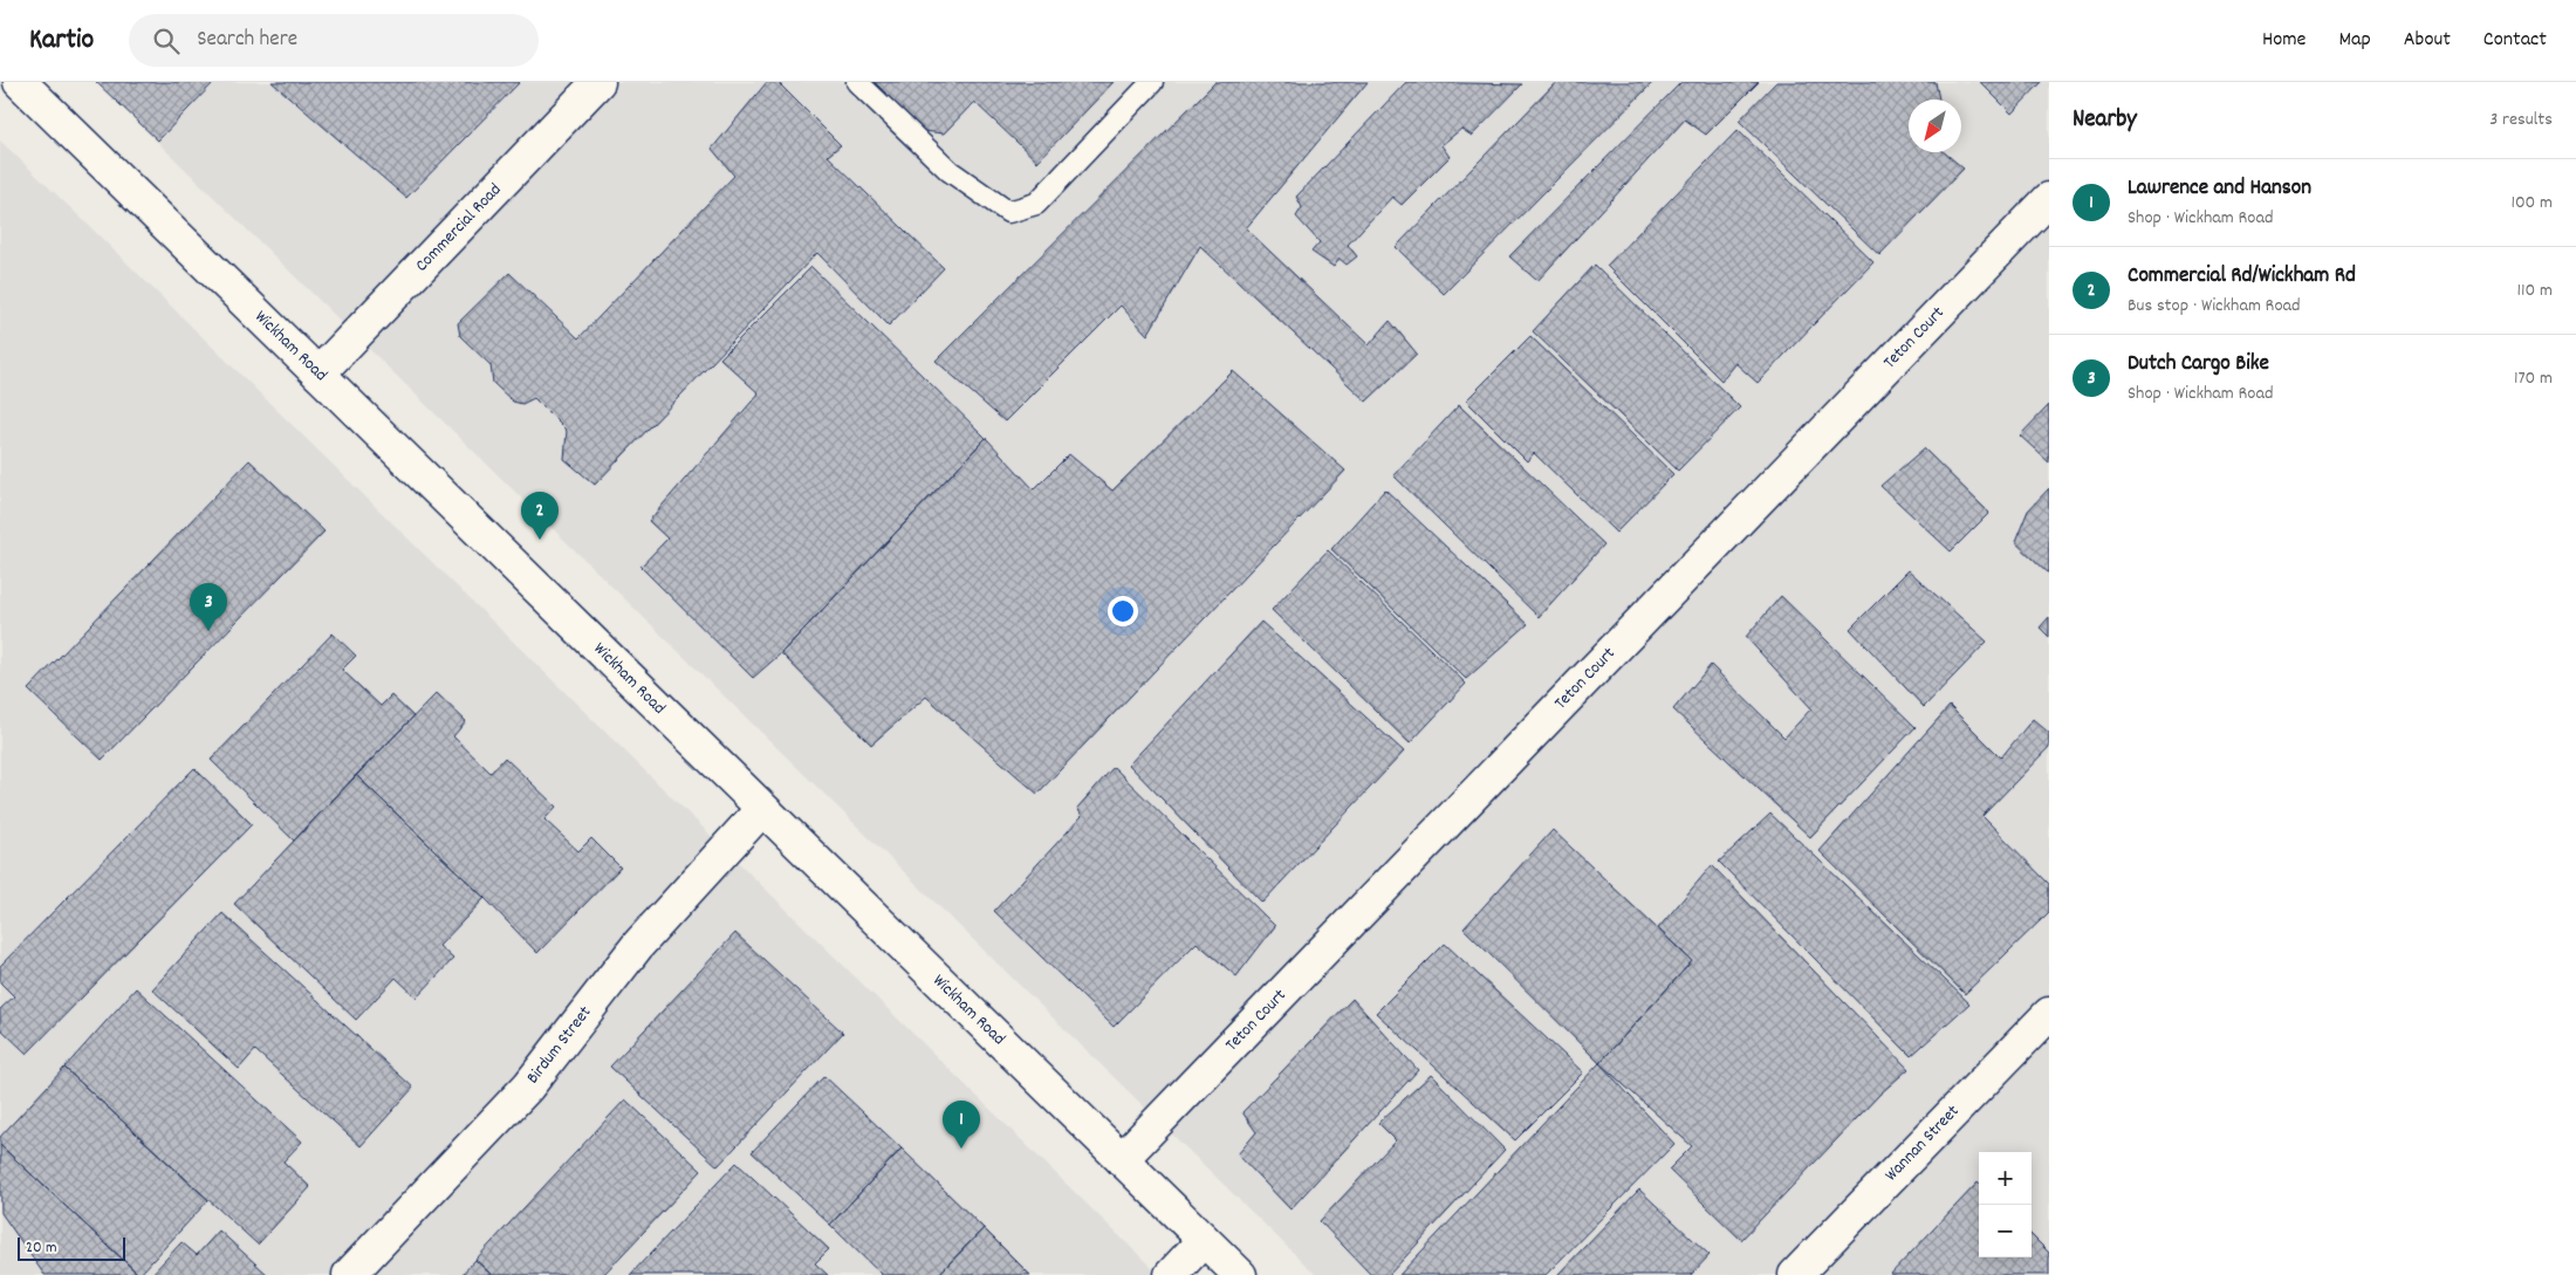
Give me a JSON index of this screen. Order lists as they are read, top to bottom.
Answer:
{
  "streets": {
    "street": [
      "Commercial Road",
      "Teton Court",
      "Wickham Road",
      "Birdum Street",
      "Wannan Street"
    ]
  },
  "crossings": [
    ["Commercial Road", "Wickham Road"],
    ["Teton Court", "Wickham Road"],
    ["Wickham Road", "Birdum Street"]
  ],
  "scale_bar": "20 m",
  "north": "bottom left",
  "page": {
    "header": "Kartio",
    "search": "Search here",
    "nav": [
      "Home",
      "Map",
      "About",
      "Contact"
    ],
    "heading": ["Nearby", "3 results"],
    "list": [
      {
        "mark": "1",
        "name": "Lawrence and Hanson",
        "note": "Shop · Wickham Road",
        "value": "100 m"
      },
      {
        "mark": "2",
        "name": "Commercial Rd/Wickham Rd",
        "note": "Bus stop · Wickham Road",
        "value": "110 m"
      },
      {
        "mark": "3",
        "name": "Dutch Cargo Bike",
        "note": "Shop · Wickham Road",
        "value": "170 m"
      }
    ],
    "pins": ["2", "3", "1"],
    "map_buttons": ["+", "−"],
    "scale": "20 m"
  }
}
